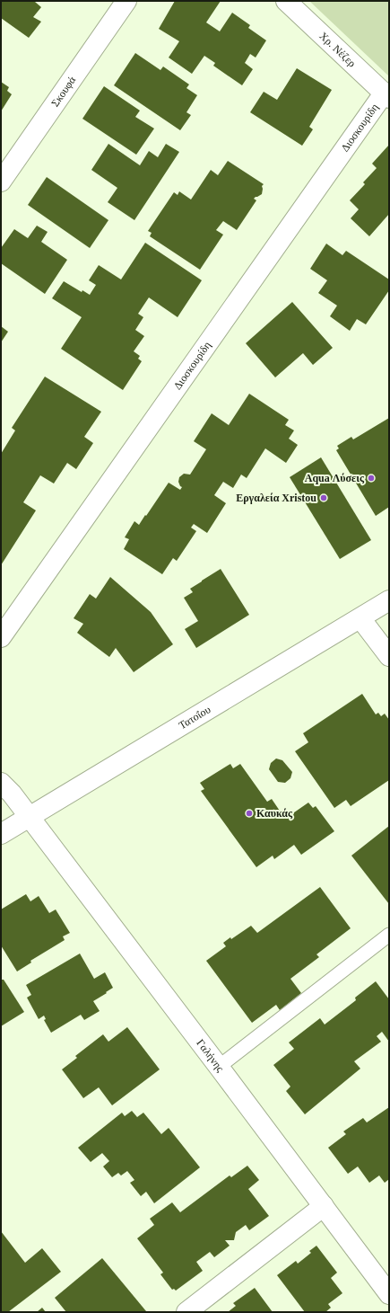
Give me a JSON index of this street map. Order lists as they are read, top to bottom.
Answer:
{
  "streets": {
    "street": [
      "Χρ. Νέζερ",
      "Σκουφά",
      "Διοσκουρίδη",
      "Τατοΐου",
      "Γαλήνης"
    ]
  },
  "crossings": [
    ["Χρ. Νέζερ", "Διοσκουρίδη"],
    ["Τατοΐου", "Γαλήνης"]
  ],
  "places": ["Aqua Λύσεις", "Εργαλεία Xristou", "Καυκάς"]
}
